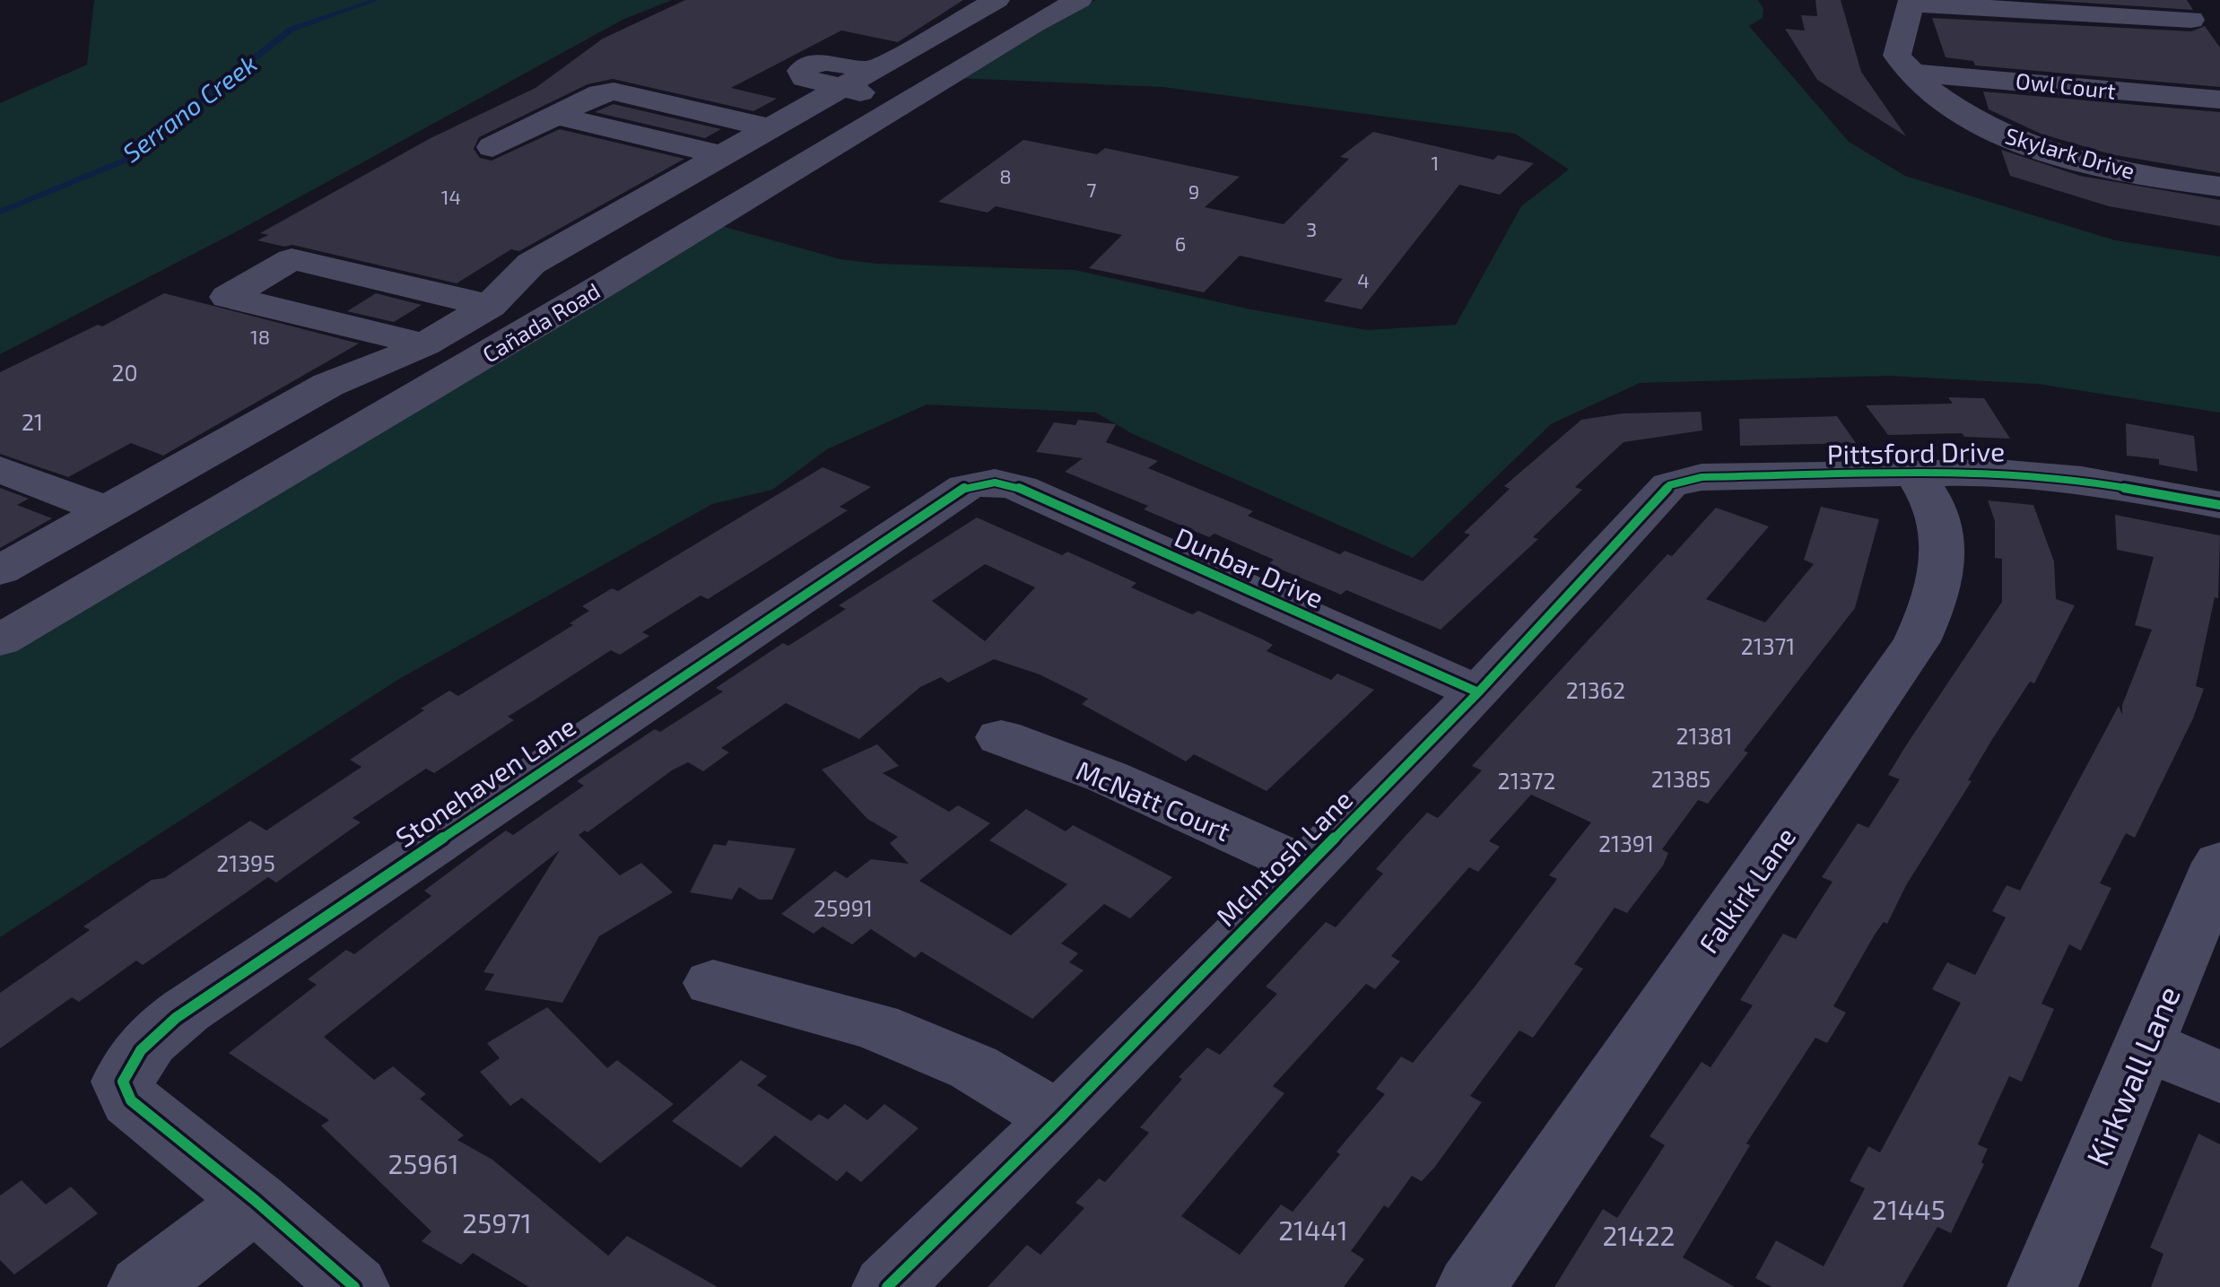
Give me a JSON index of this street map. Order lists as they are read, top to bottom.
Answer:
{
  "streets": {
    "street": [
      "Owl Court",
      "Skylark Drive",
      "Cañada Road",
      "Pittsford Drive",
      "Dunbar Drive",
      "Stonehaven Lane",
      "McNatt Court",
      "McIntosh Lane",
      "Falkirk Lane",
      "Kirkwall Lane"
    ]
  },
  "crossings": [
    ["Owl Court", "Skylark Drive"],
    ["Pittsford Drive", "McIntosh Lane"],
    ["Pittsford Drive", "Falkirk Lane"],
    ["Dunbar Drive", "Stonehaven Lane"],
    ["Dunbar Drive", "McIntosh Lane"],
    ["McNatt Court", "McIntosh Lane"]
  ],
  "water": ["Serrano Creek"],
  "house_numbers": [
    "1",
    "8",
    "7",
    "9",
    "14",
    "3",
    "6",
    "4",
    "18",
    "20",
    "21",
    "21371",
    "21362",
    "21381",
    "21385",
    "21372",
    "21391",
    "21395",
    "25991",
    "25961",
    "21445",
    "25971",
    "21441",
    "21422"
  ]
}
